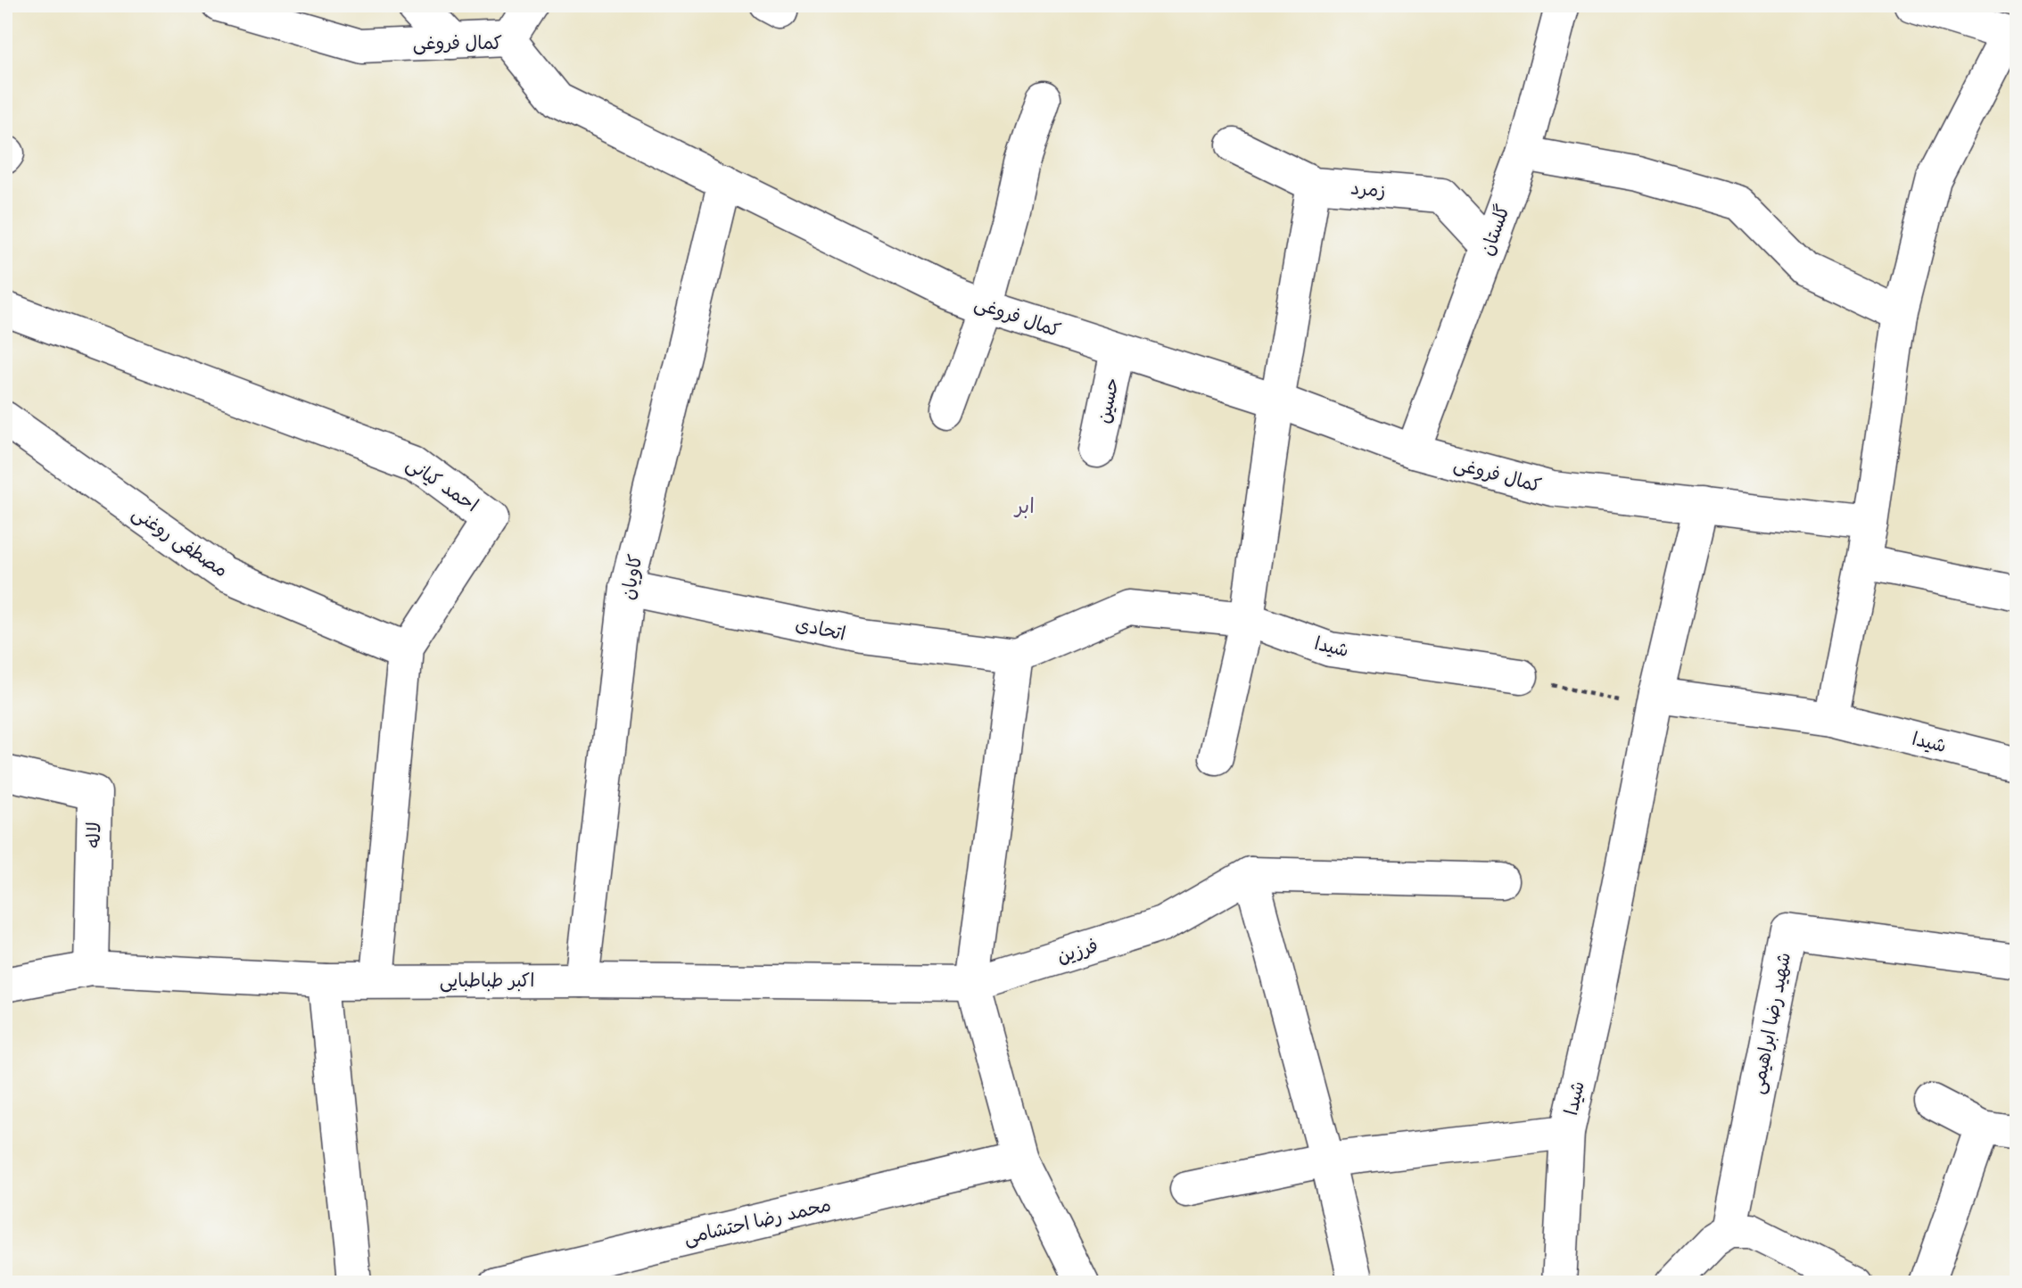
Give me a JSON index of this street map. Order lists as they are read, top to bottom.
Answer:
{
  "streets": {
    "street": [
      "کمال فروغی",
      "زمرد",
      "گلستان",
      "حسین",
      "احمد کیانی",
      "مصطفی روغنی",
      "کاویان",
      "اتحادی",
      "شیدا",
      "لاله",
      "فرزین",
      "اکبر طباطبایی",
      "شهید رضا ابراهیمی",
      "محمد رضا احتشامی"
    ]
  },
  "crossings": [
    ["کمال فروغی", "گلستان"],
    ["کمال فروغی", "حسین"],
    ["کمال فروغی", "کاویان"],
    ["زمرد", "گلستان"],
    ["احمد کیانی", "مصطفی روغنی"],
    ["احمد کیانی", "اکبر طباطبایی"],
    ["کاویان", "اتحادی"],
    ["کاویان", "اکبر طباطبایی"],
    ["اتحادی", "شیدا"],
    ["لاله", "اکبر طباطبایی"],
    ["فرزین", "اکبر طباطبایی"]
  ],
  "districts": ["ابر"]
}
